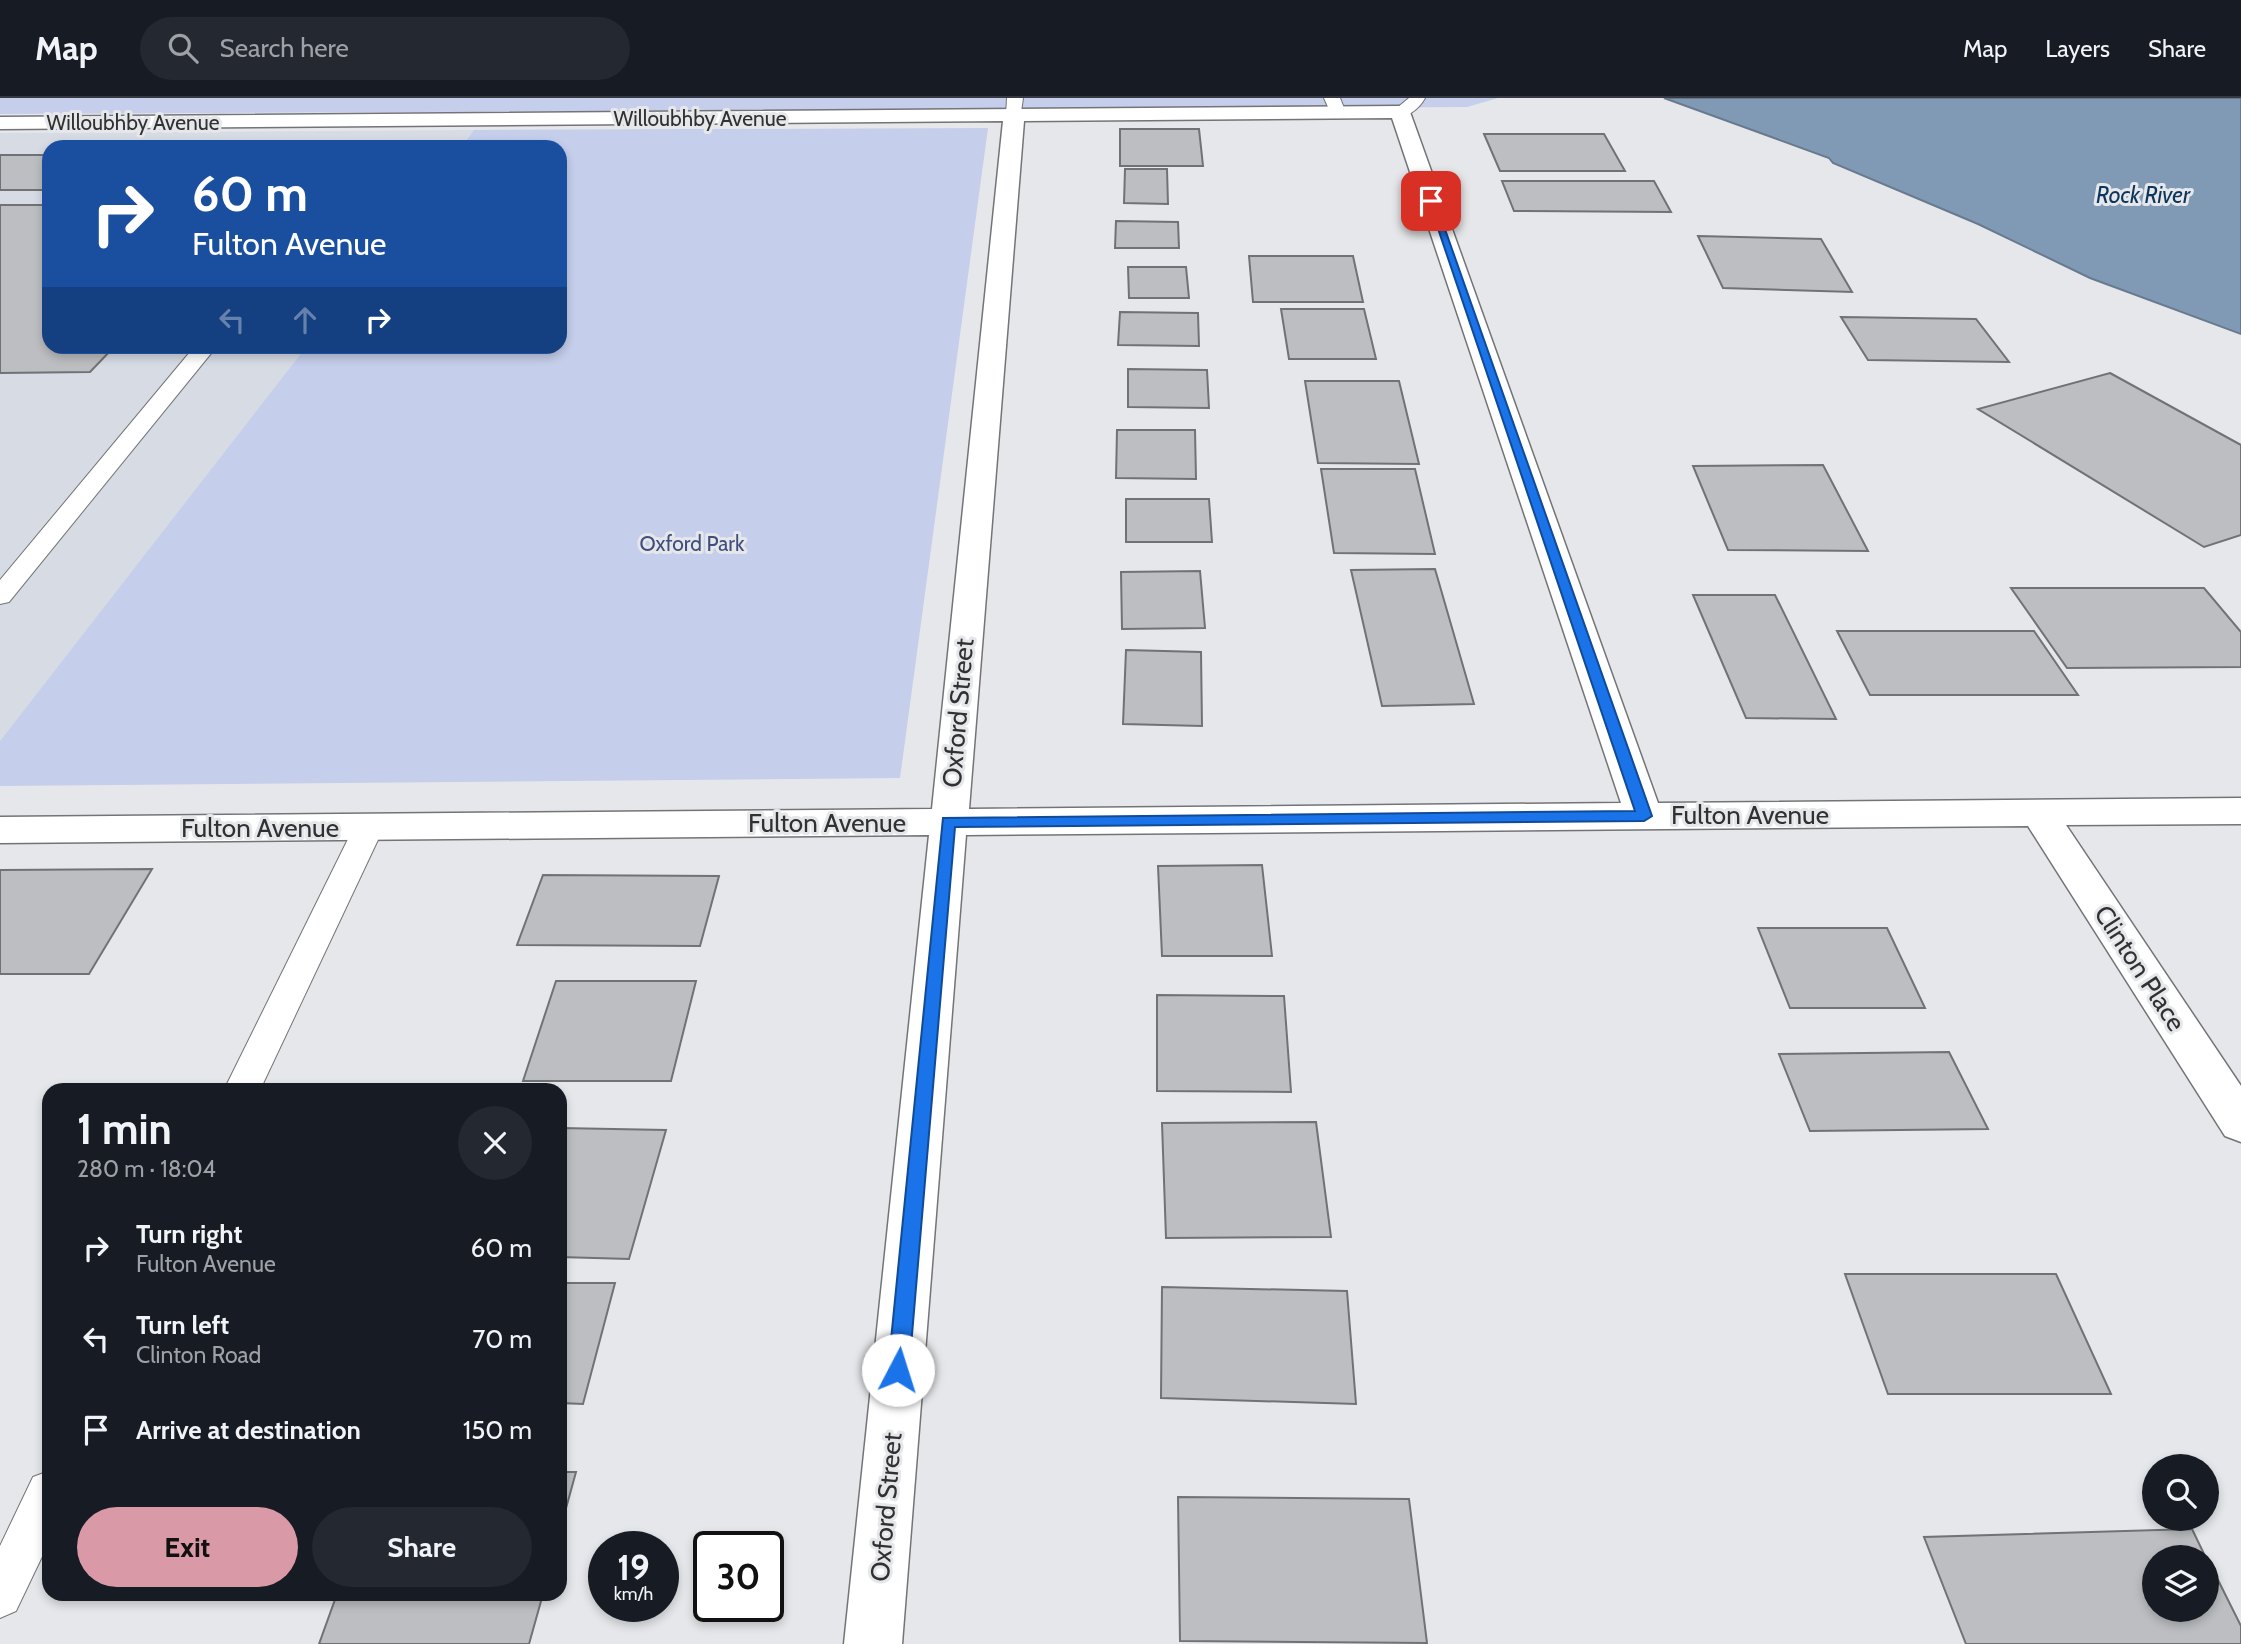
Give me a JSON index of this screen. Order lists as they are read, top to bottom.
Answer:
{
  "streets": {
    "street": [
      "Willoubhby Avenue",
      "Oxford Street",
      "Fulton Avenue",
      "Clinton Place"
    ]
  },
  "crossings": [
    ["Willoubhby Avenue", "Oxford Street"],
    ["Oxford Street", "Fulton Avenue"],
    ["Fulton Avenue", "Clinton Place"]
  ],
  "water": ["Rock River"],
  "parks": ["Oxford Park"],
  "page": {
    "header": "Map",
    "search": "Search here",
    "nav": ["Map", "Layers", "Share"],
    "turn": ["60 m", "Fulton Avenue"],
    "heading": ["1 min", "280 m · 18:04"],
    "list": [
      {
        "name": "Turn right",
        "note": "Fulton Avenue",
        "value": "60 m"
      },
      {
        "name": "Turn left",
        "note": "Clinton Road",
        "value": "70 m"
      },
      {
        "name": "Arrive at destination",
        "value": "150 m"
      }
    ],
    "buttons": ["Exit", "Share"],
    "speed": "19 km/h",
    "limit": "30"
  }
}
